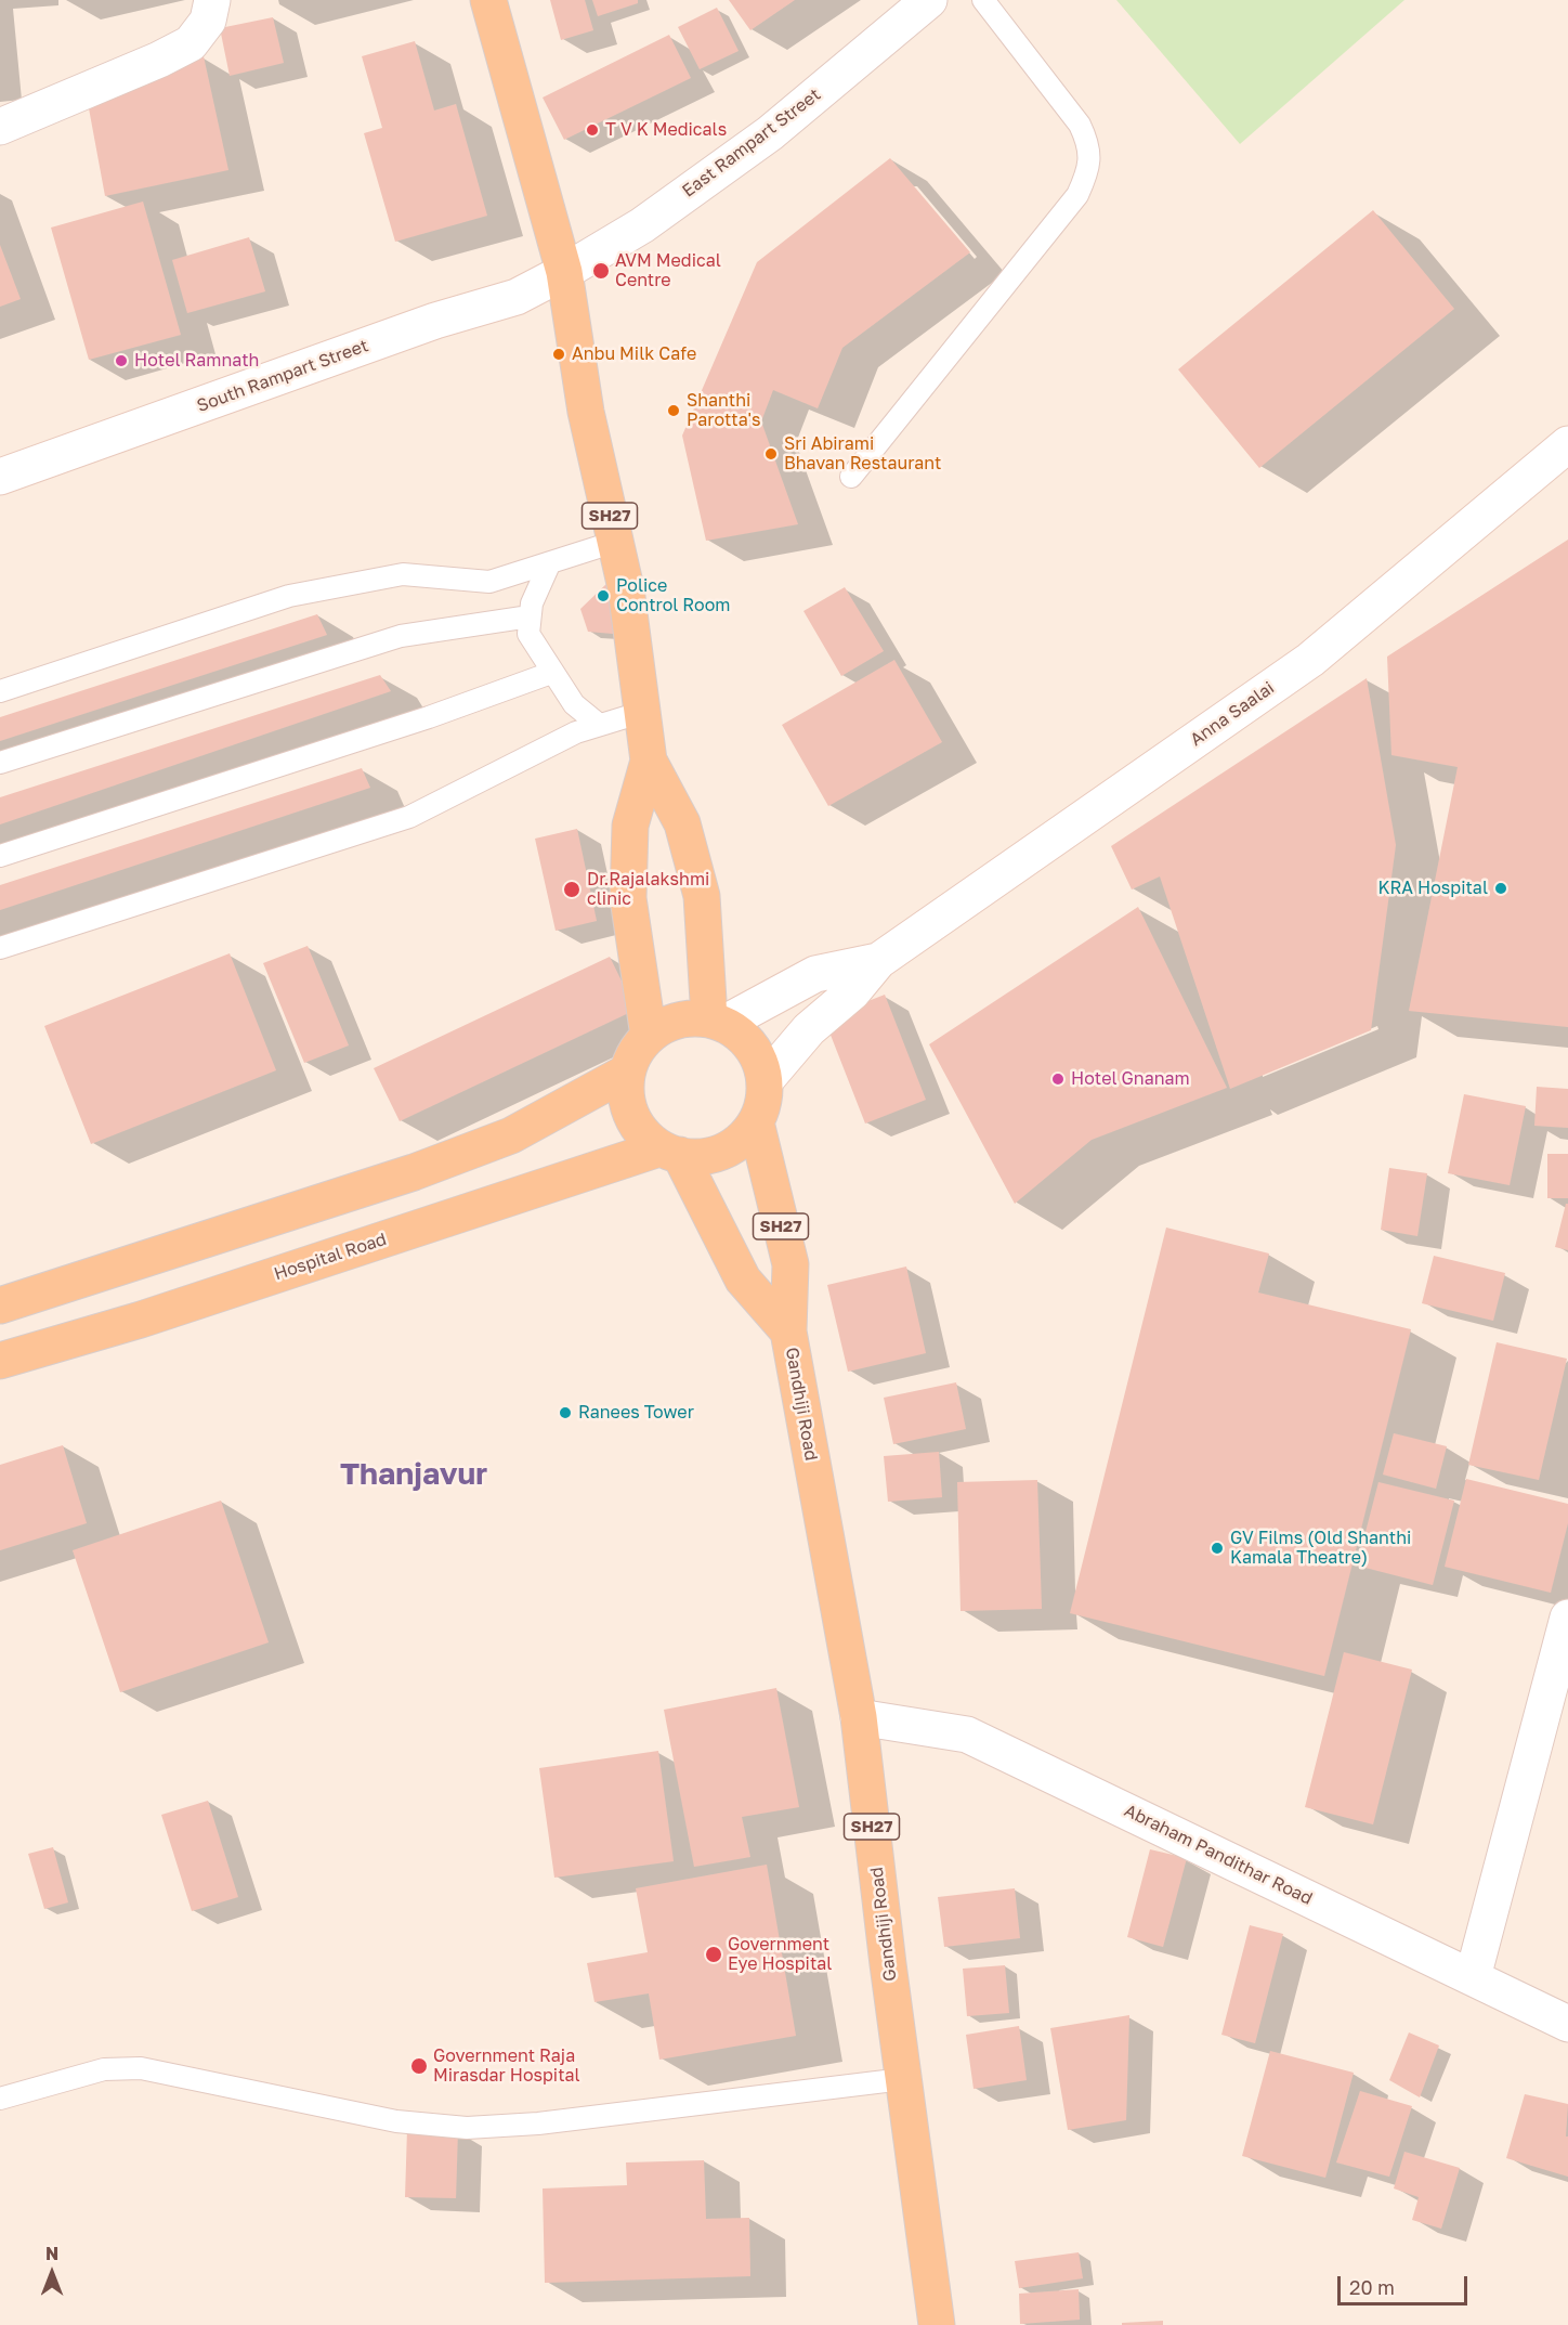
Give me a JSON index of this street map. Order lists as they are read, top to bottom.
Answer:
{
  "streets": {
    "main road": ["SH27", "Hospital Road", "Gandhiji Road"],
    "street": [
      "East Rampart Street",
      "South Rampart Street",
      "Anna Saalai",
      "Abraham Pandithar Road"
    ]
  },
  "crossings": [
    ["East Rampart Street", "South Rampart Street"],
    ["East Rampart Street", "SH27"],
    ["South Rampart Street", "SH27"],
    ["SH27", "Anna Saalai"],
    ["SH27", "Hospital Road"],
    ["SH27", "Gandhiji Road"],
    ["Anna Saalai", "Hospital Road"],
    ["Anna Saalai", "Gandhiji Road"],
    ["Hospital Road", "Gandhiji Road"],
    ["Gandhiji Road", "Abraham Pandithar Road"]
  ],
  "districts": ["Thanjavur"],
  "places": [
    "T V K Medicals",
    "AVM Medical Centre",
    "Anbu Milk Cafe",
    "Hotel Ramnath",
    "Shanthi Parotta's",
    "Sri Abirami Bhavan Restaurant",
    "Police Control Room",
    "KRA Hospital",
    "Dr.Rajalakshmi clinic",
    "Hotel Gnanam",
    "Ranees Tower",
    "GV Films (Old Shanthi Kamala Theatre)",
    "Government Eye Hospital",
    "Government Raja Mirasdar Hospital"
  ],
  "scale_bar": "20 m",
  "north": "top"
}
